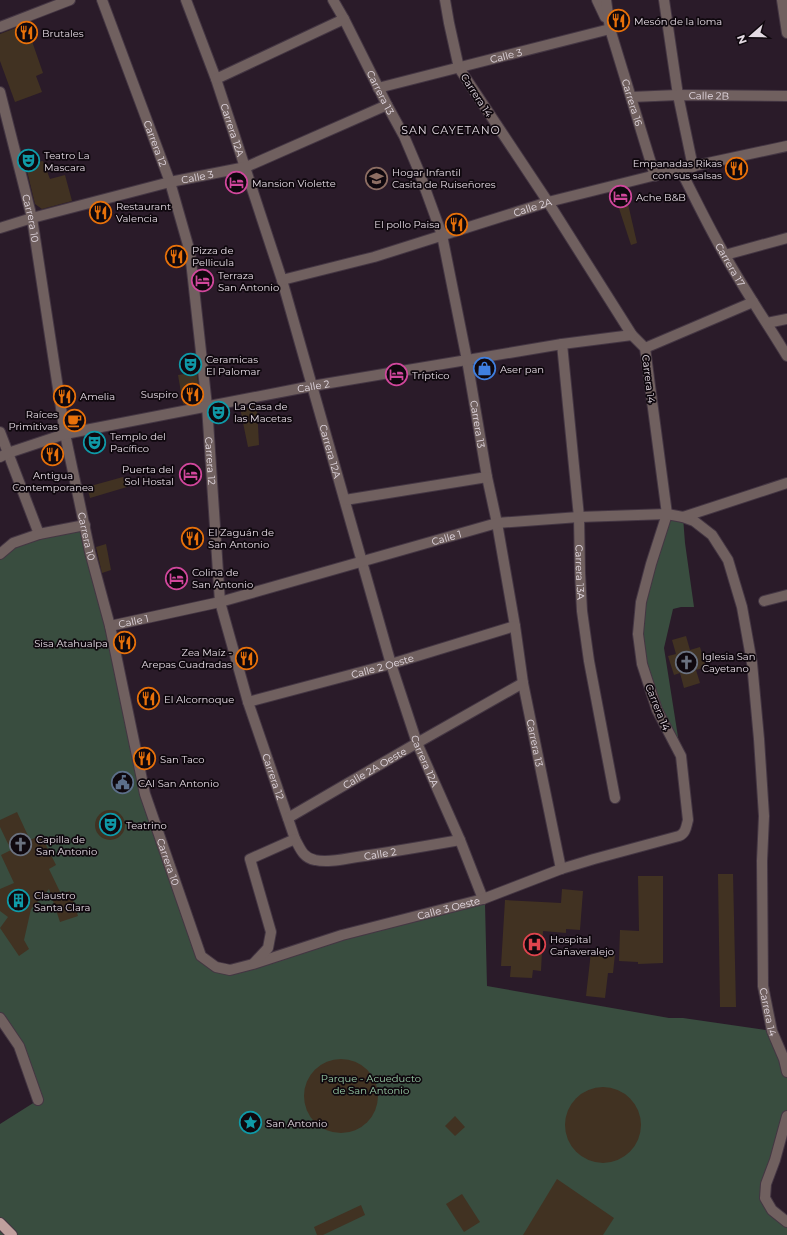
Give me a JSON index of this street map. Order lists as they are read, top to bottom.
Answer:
{
  "streets": {
    "street": [
      "Calle 3",
      "Carrera 13",
      "Carrera 14",
      "Calle 2B",
      "Carrera 16",
      "Carrera 12A",
      "Carrera 12",
      "Calle 2A",
      "Carrera 10",
      "Carrera 17",
      "Calle 2",
      "Calle 1",
      "Carrera 13A",
      "Calle 2 Oeste",
      "Calle 2A Oeste",
      "Calle 3 Oeste"
    ]
  },
  "crossings": [
    ["Calle 3", "Carrera 13"],
    ["Calle 3", "Carrera 14"],
    ["Calle 3", "Carrera 16"],
    ["Calle 3", "Carrera 12A"],
    ["Calle 3", "Carrera 12"],
    ["Calle 3", "Carrera 10"],
    ["Carrera 13", "Calle 2A"],
    ["Carrera 13", "Calle 2"],
    ["Carrera 13", "Calle 1"],
    ["Carrera 13", "Calle 2 Oeste"],
    ["Carrera 13", "Calle 2A Oeste"],
    ["Carrera 13", "Calle 3 Oeste"],
    ["Carrera 14", "Calle 2A"],
    ["Carrera 14", "Calle 2"],
    ["Carrera 14", "Calle 1"],
    ["Carrera 14", "Calle 3 Oeste"],
    ["Calle 2B", "Carrera 16"],
    ["Carrera 16", "Calle 2A"],
    ["Carrera 12A", "Calle 2A"],
    ["Carrera 12A", "Calle 2"],
    ["Carrera 12A", "Calle 1"],
    ["Carrera 12A", "Calle 2 Oeste"],
    ["Carrera 12A", "Calle 2A Oeste"],
    ["Carrera 12A", "Calle 3 Oeste"],
    ["Carrera 12", "Calle 2"],
    ["Carrera 12", "Calle 1"],
    ["Carrera 12", "Calle 2 Oeste"],
    ["Carrera 12", "Calle 2A Oeste"],
    ["Calle 2A", "Carrera 17"],
    ["Carrera 10", "Calle 2"],
    ["Carrera 10", "Calle 1"],
    ["Carrera 10", "Calle 3 Oeste"],
    ["Calle 2", "Carrera 13A"],
    ["Calle 1", "Carrera 13A"]
  ],
  "districts": ["SAN CAYETANO"],
  "parks": ["Parque - Acueducto de San Antonio"],
  "places": {
    "restaurant": [
      "Mesón de la loma",
      "Brutales",
      "Empanadas Rikas con sus salsas",
      "Restaurant Valencia",
      "El pollo Paisa",
      "Pizza de Pellicula",
      "Suspiro",
      "Amelia",
      "Antigua Contemporanea",
      "El Zaguán de San Antonio",
      "Sisa Atahualpa",
      "Zea Maíz - Arepas Cuadradas",
      "El Alcornoque",
      "San Taco"
    ],
    "theatre": [
      "Teatro La Mascara",
      "Ceramicas El Palomar",
      "La Casa de las Macetas",
      "Templo del Pacífico",
      "Teatrino"
    ],
    "school or university": ["Hogar Infantil Casita de Ruiseñores"],
    "hotel": [
      "Mansion Violette",
      "Ache B&B",
      "Terraza San Antonio",
      "Tríptico",
      "Puerta del Sol Hostal",
      "Colina de San Antonio"
    ],
    "shop": ["Aser pan"],
    "cafe": ["Raíces Primitivas"],
    "church": ["Iglesia San Cayetano", "Capilla de San Antonio"],
    "public building": ["CAI San Antonio"],
    "building": ["Claustro Santa Clara"],
    "hospital": ["Hospital Cañaveralejo"],
    "place": ["San Antonio"]
  },
  "north": "left"
}
